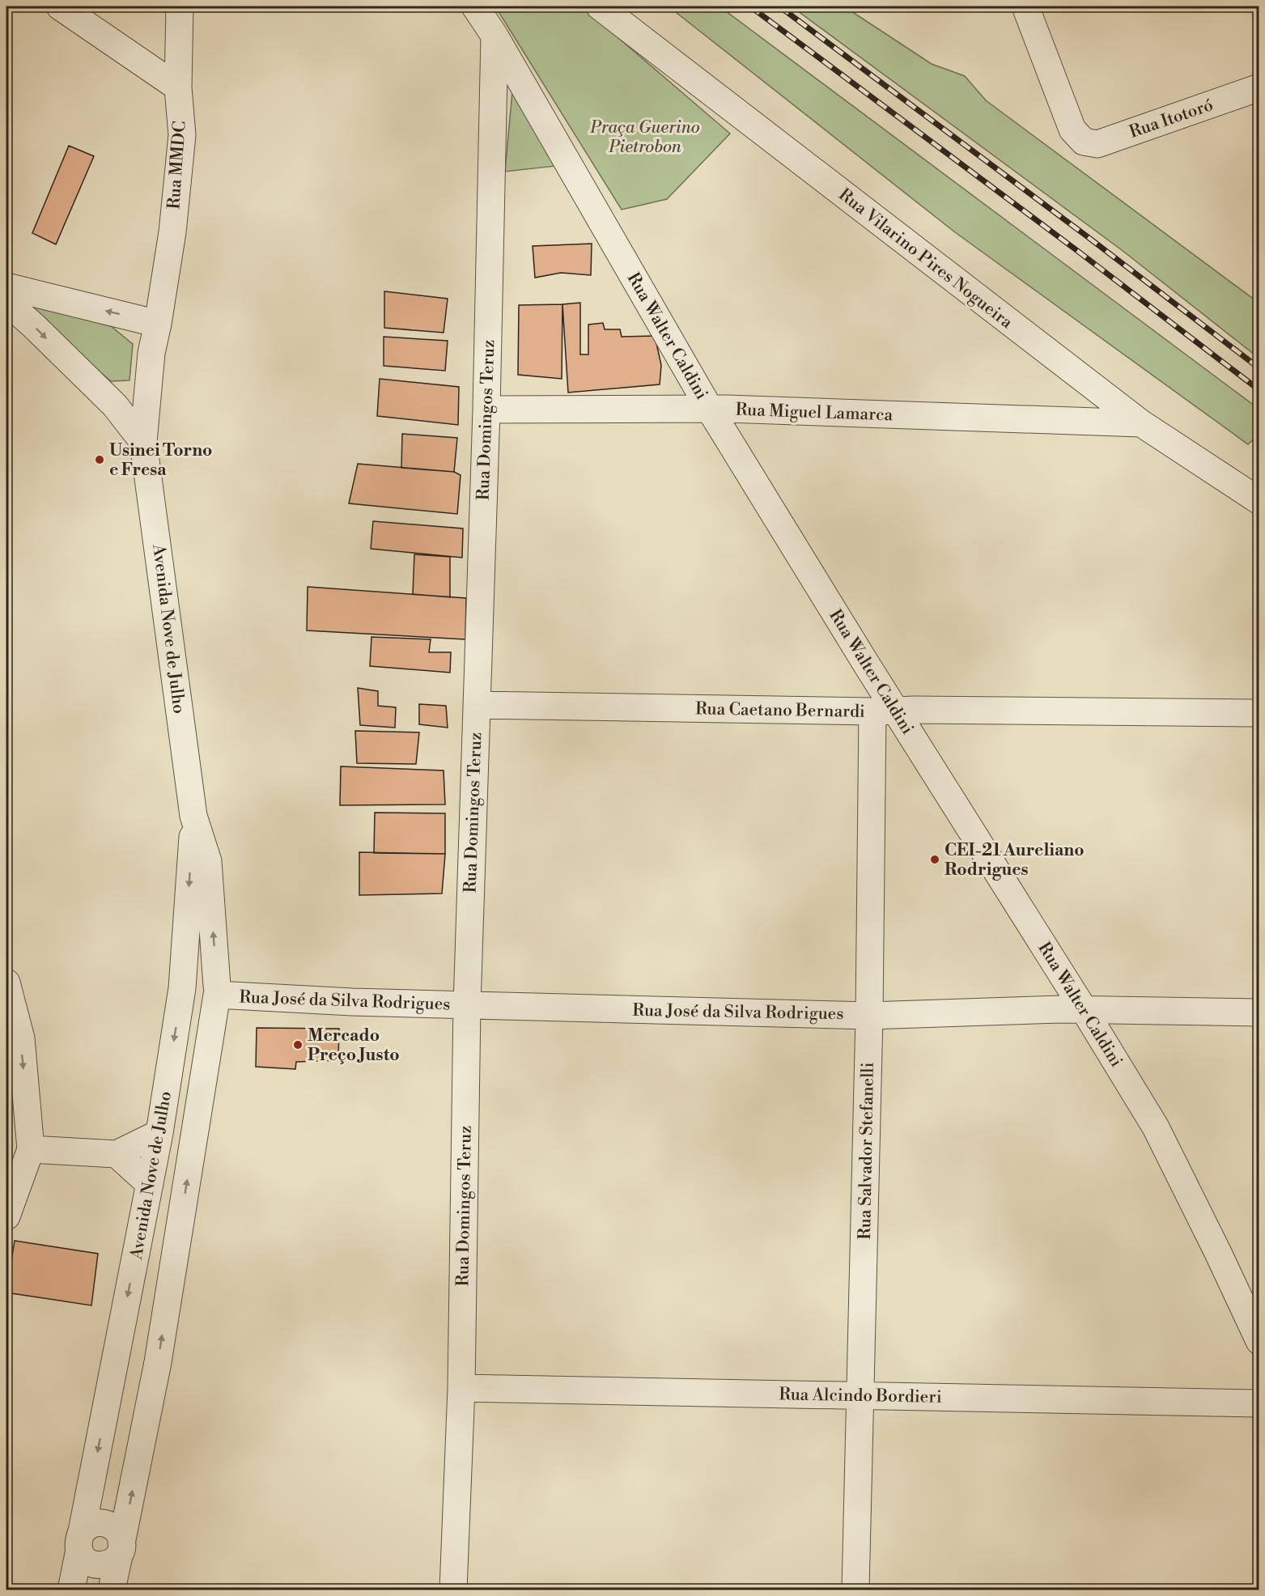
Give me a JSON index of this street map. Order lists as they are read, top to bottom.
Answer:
{
  "streets": {
    "street": [
      "Rua Itotoró",
      "Rua MMDC",
      "Rua Vilarino Pires Nogueira",
      "Rua Walter Caldini",
      "Rua Miguel Lamarca",
      "Rua Domingos Teruz",
      "Avenida Nove de Julho",
      "Rua Caetano Bernardi",
      "Rua José da Silva Rodrigues",
      "Rua Salvador Stefanelli",
      "Rua Alcindo Bordieri"
    ]
  },
  "crossings": [
    ["Rua MMDC", "Avenida Nove de Julho"],
    ["Rua Vilarino Pires Nogueira", "Rua Miguel Lamarca"],
    ["Rua Walter Caldini", "Rua Miguel Lamarca"],
    ["Rua Walter Caldini", "Rua Domingos Teruz"],
    ["Rua Walter Caldini", "Rua Caetano Bernardi"],
    ["Rua Walter Caldini", "Rua José da Silva Rodrigues"],
    ["Rua Walter Caldini", "Rua Salvador Stefanelli"],
    ["Rua Miguel Lamarca", "Rua Domingos Teruz"],
    ["Rua Domingos Teruz", "Rua Caetano Bernardi"],
    ["Rua Domingos Teruz", "Rua José da Silva Rodrigues"],
    ["Rua Domingos Teruz", "Rua Alcindo Bordieri"],
    ["Avenida Nove de Julho", "Rua José da Silva Rodrigues"],
    ["Rua Caetano Bernardi", "Rua Salvador Stefanelli"],
    ["Rua José da Silva Rodrigues", "Rua Salvador Stefanelli"],
    ["Rua Salvador Stefanelli", "Rua Alcindo Bordieri"]
  ],
  "parks": ["Praça Guerino Pietrobon"],
  "places": ["Usinei Torno e Fresa", "CEI-21 Aureliano Rodrigues", "Mercado Preço Justo"]
}
